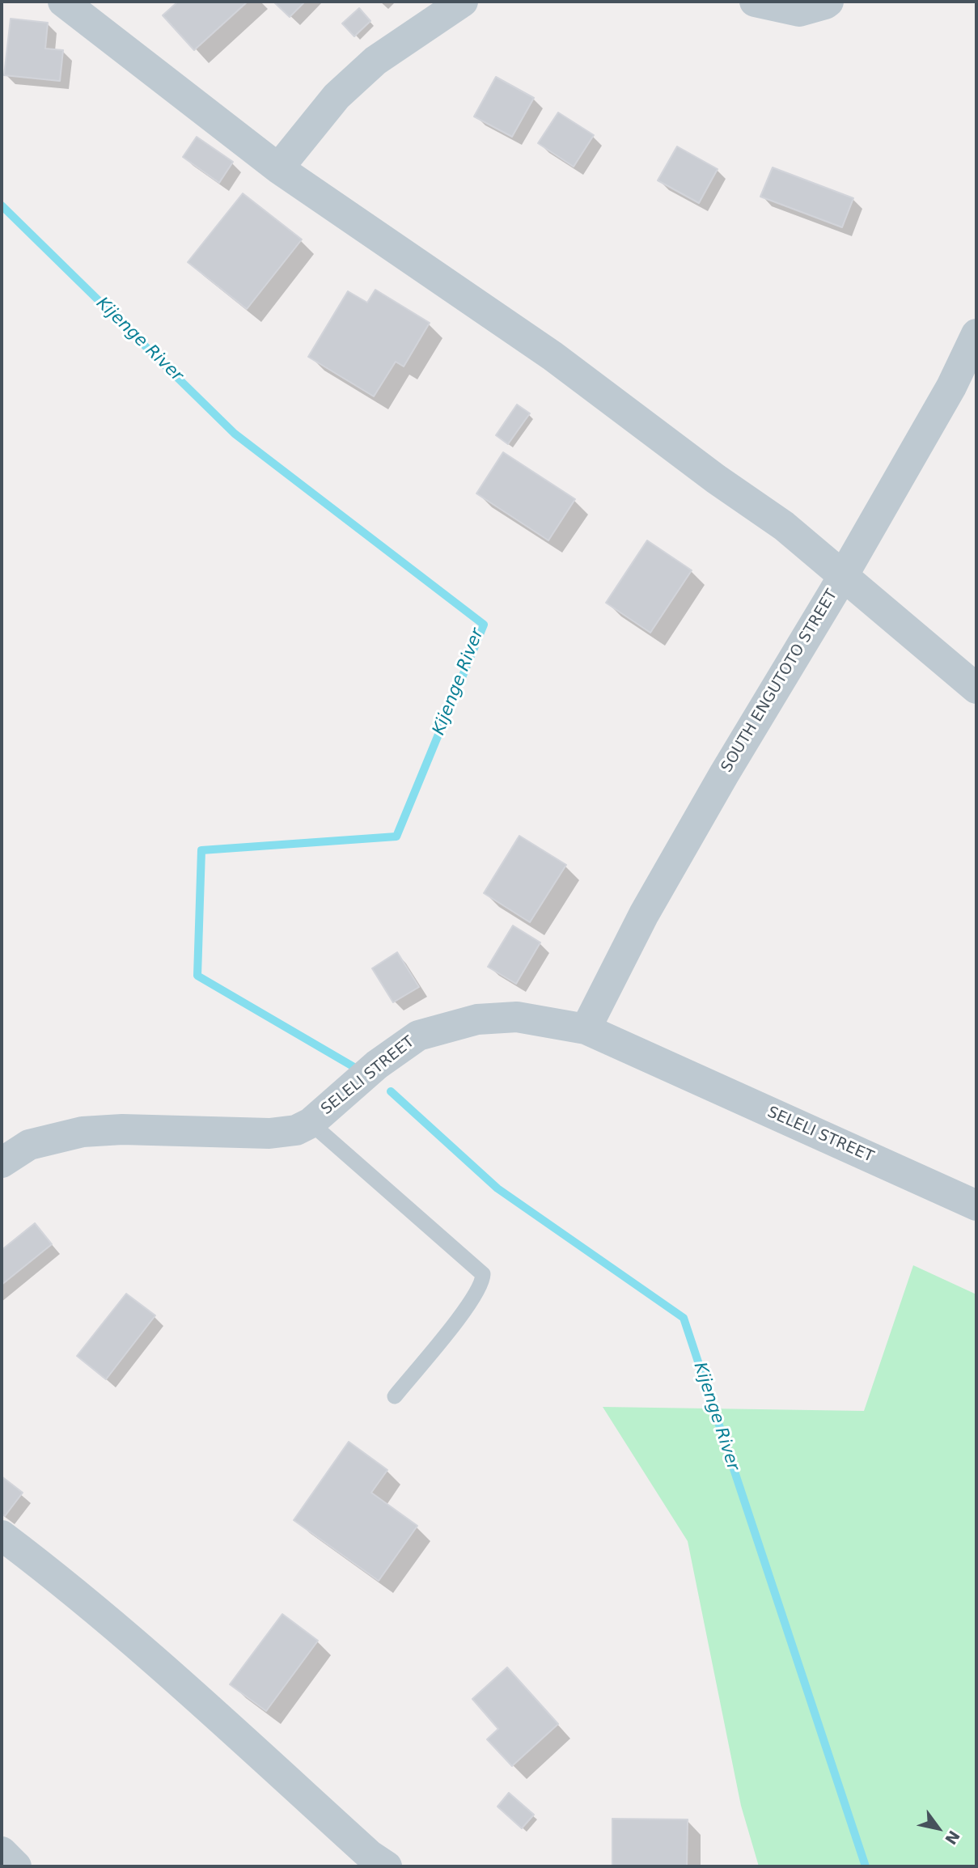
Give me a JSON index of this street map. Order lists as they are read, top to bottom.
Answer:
{
  "streets": {
    "street": ["SOUTH ENGUTOTO STREET", "SELELI STREET"]
  },
  "crossings": [
    ["SOUTH ENGUTOTO STREET", "SELELI STREET"]
  ],
  "water": ["Kijenge River"],
  "north": "bottom right"
}
